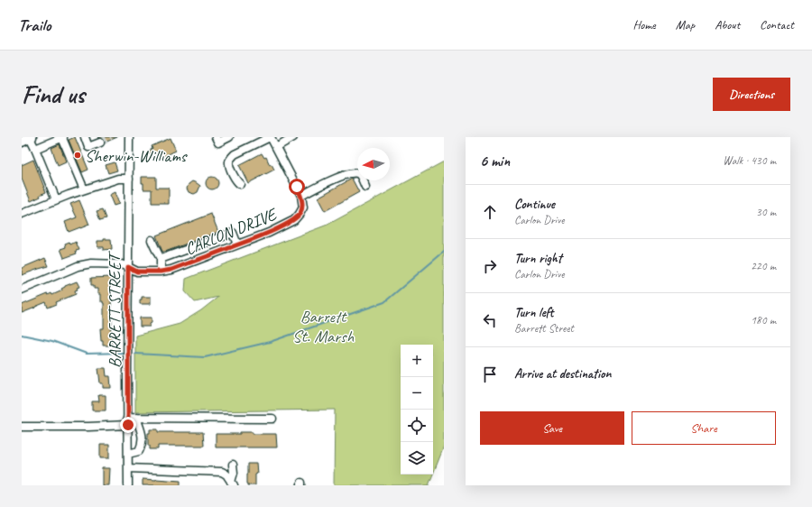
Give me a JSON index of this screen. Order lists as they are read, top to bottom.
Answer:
{
  "streets": {
    "street": ["CARLON DRIVE", "BARRETT STREET"]
  },
  "crossings": [
    ["CARLON DRIVE", "BARRETT STREET"]
  ],
  "parks": ["Barrett St. Marsh"],
  "places": ["Sherwin-Williams"],
  "north": "left",
  "page": {
    "header": "Trailo",
    "nav": [
      "Home",
      "Map",
      "About",
      "Contact"
    ],
    "buttons": [
      "Directions",
      ["Save", "Share"]
    ],
    "title": "Find us",
    "heading": ["6 min", "Walk · 430 m"],
    "list": [
      ["Continue", "Carlon Drive", "30 m"],
      ["Turn right", "Carlon Drive", "220 m"],
      ["Turn left", "Barrett Street", "180 m"],
      "Arrive at destination"
    ],
    "map_buttons": ["+", "−"]
  }
}
